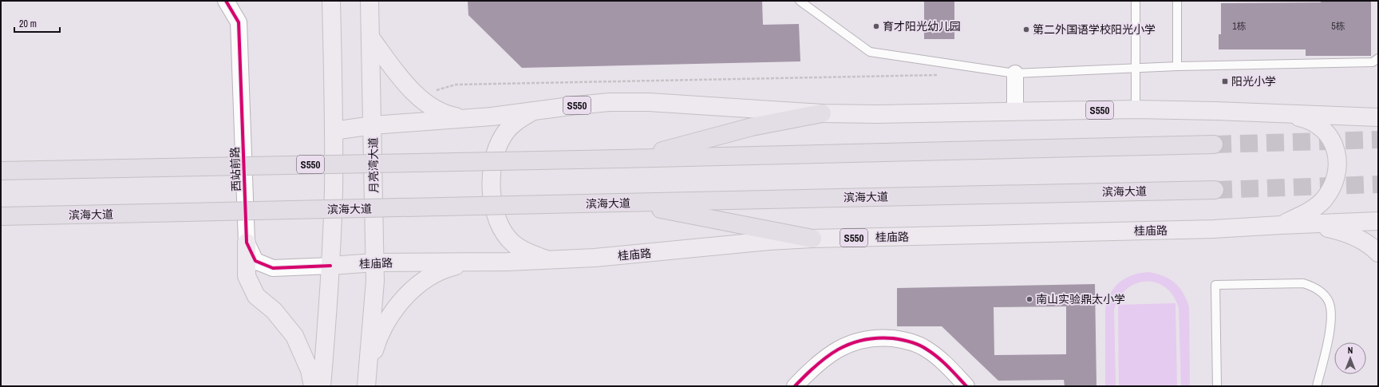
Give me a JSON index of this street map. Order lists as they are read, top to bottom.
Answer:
{
  "streets": {
    "highway": ["S550", "滨海大道"],
    "main road": ["月亮湾大道", "桂庙路"],
    "street": ["西站前路"]
  },
  "crossings": [
    ["S550", "月亮湾大道"],
    ["月亮湾大道", "桂庙路"],
    ["西站前路", "桂庙路"]
  ],
  "places": {
    "other": ["育才阳光幼儿园", "第二外国语学校阳光小学", "南山实验鼎太小学"],
    "transit": ["阳光小学"]
  },
  "house_numbers": ["1栋", "5栋"],
  "scale_bar": "20 m",
  "north": "top"
}
